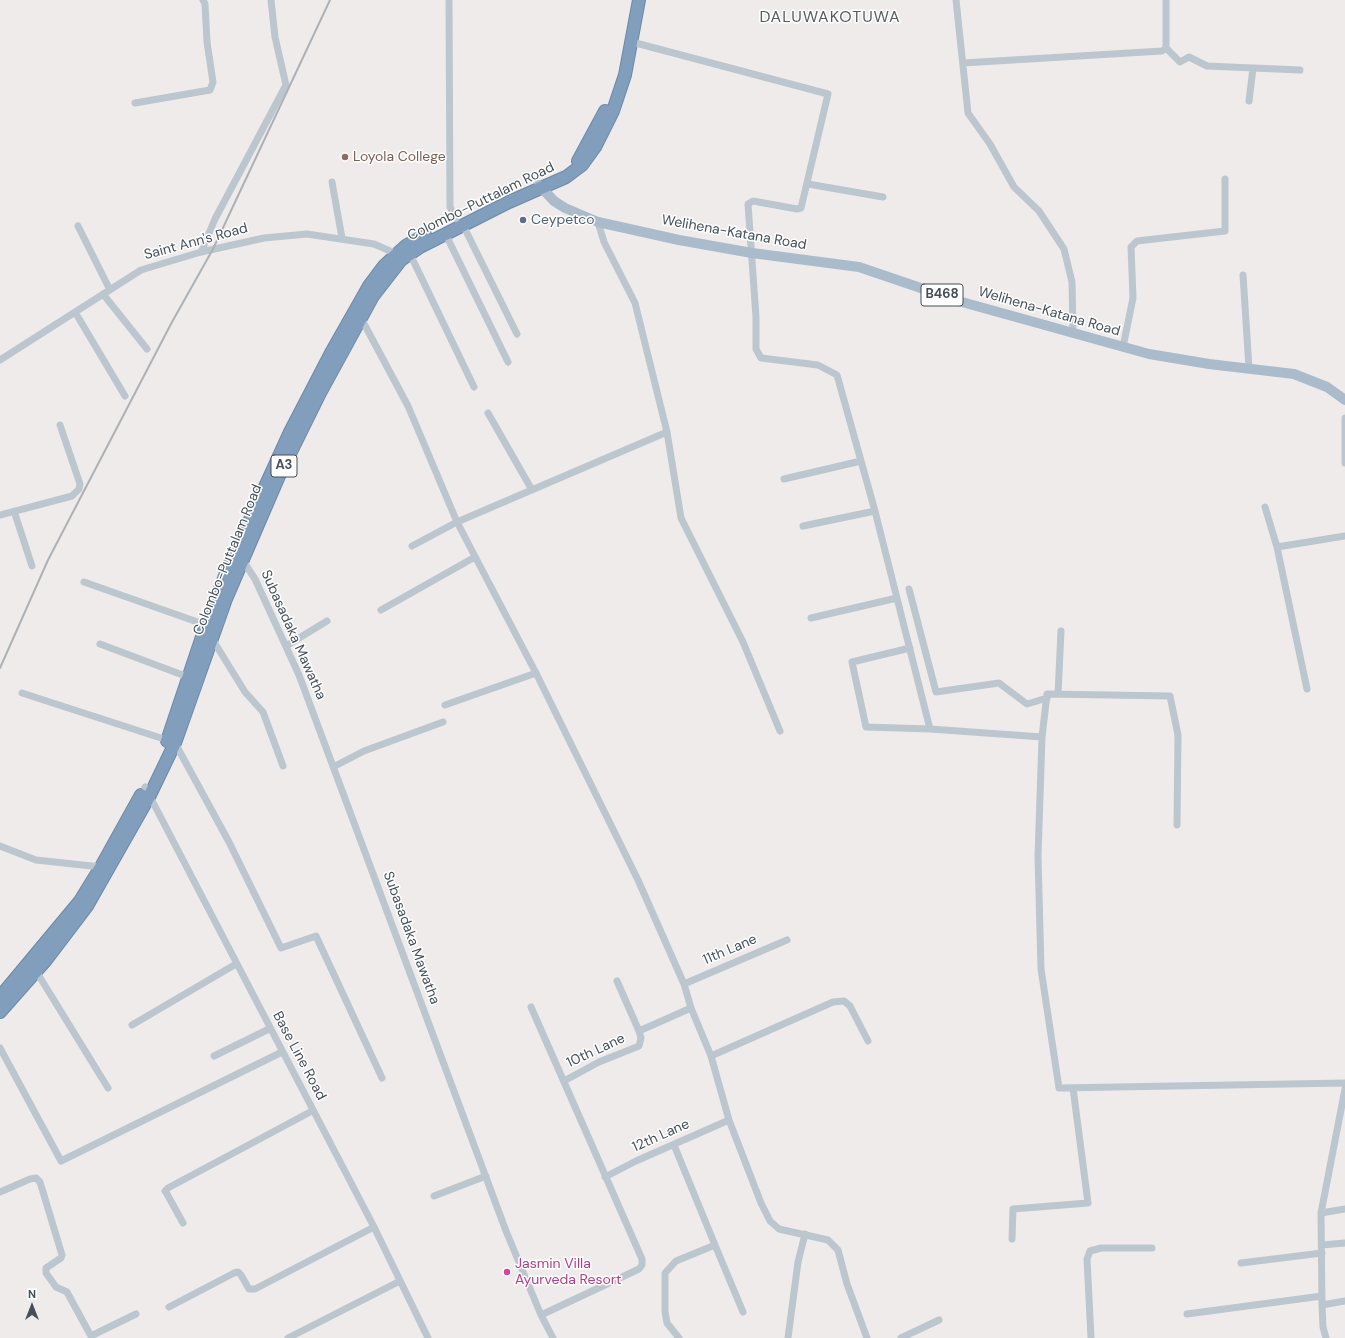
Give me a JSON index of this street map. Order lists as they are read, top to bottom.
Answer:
{
  "streets": {
    "highway": ["Colombo-Puttalam Road", "A3"],
    "main road": ["Welihena-Katana Road", "B468"],
    "street": [
      "Saint Ann's Road",
      "Subasadaka Mawatha",
      "11th Lane",
      "10th Lane",
      "Base Line Road",
      "12th Lane"
    ]
  },
  "crossings": [
    ["Colombo-Puttalam Road", "Welihena-Katana Road"],
    ["Colombo-Puttalam Road", "Saint Ann's Road"],
    ["Colombo-Puttalam Road", "Subasadaka Mawatha"],
    ["Colombo-Puttalam Road", "Base Line Road"]
  ],
  "districts": ["DALUWAKOTUWA"],
  "places": ["Loyola College", "Ceypetco", "Jasmin Villa Ayurveda Resort"],
  "north": "top"
}
